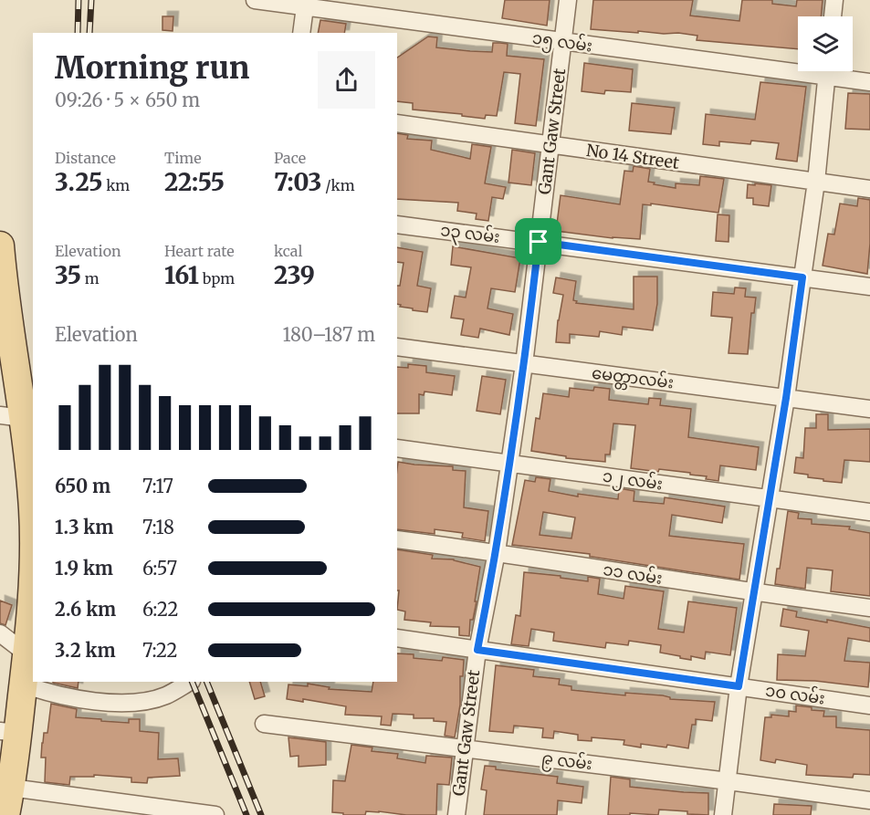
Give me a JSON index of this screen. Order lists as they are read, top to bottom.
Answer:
{
  "streets": {
    "street": [
      "၁၅ လမ်း",
      "Gant Gaw Street",
      "No 14 Street",
      "၁၃ လမ်း",
      "မေတ္တာလမ်း",
      "၁၂ လမ်း",
      "၁၁ လမ်း",
      "၁၀ လမ်း",
      "၉ လမ်း"
    ]
  },
  "crossings": [
    ["၁၅ လမ်း", "Gant Gaw Street"],
    ["Gant Gaw Street", "No 14 Street"],
    ["Gant Gaw Street", "၁၃ လမ်း"],
    ["Gant Gaw Street", "မေတ္တာလမ်း"],
    ["Gant Gaw Street", "၁၂ လမ်း"],
    ["Gant Gaw Street", "၁၁ လမ်း"],
    ["Gant Gaw Street", "၁၀ လမ်း"],
    ["Gant Gaw Street", "၉ လမ်း"]
  ],
  "page": {
    "heading": ["Morning run", "09:26 · 5 × 650 m"],
    "stats": [
      ["Distance", "3.25 km"],
      ["Time", "22:55"],
      ["Pace", "7:03 /km"],
      ["Elevation", "35 m"],
      ["Heart rate", "161 bpm"],
      ["kcal", "239"]
    ],
    "chart": ["Elevation", "180–187 m"],
    "list": [
      {
        "name": "650 m",
        "note": "7:17"
      },
      {
        "name": "1.3 km",
        "note": "7:18"
      },
      {
        "name": "1.9 km",
        "note": "6:57"
      },
      {
        "name": "2.6 km",
        "note": "6:22"
      },
      {
        "name": "3.2 km",
        "note": "7:22"
      }
    ]
  }
}
